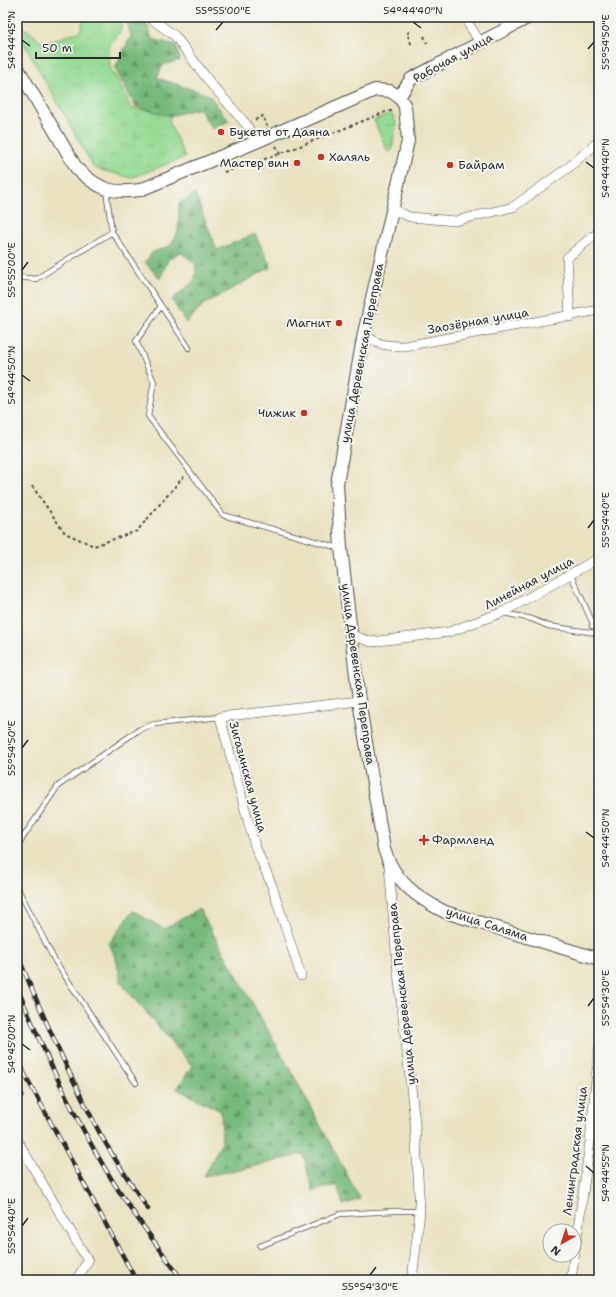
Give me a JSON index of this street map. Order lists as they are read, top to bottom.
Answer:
{
  "streets": {
    "street": [
      "Рабочая улица",
      "Заозёрная улица",
      "улица Деревенская Переправа",
      "Линейная улица",
      "Зигазинская улица",
      "улица Саляма",
      "Ленинградская улица"
    ]
  },
  "crossings": [
    ["Рабочая улица", "улица Деревенская Переправа"],
    ["Заозёрная улица", "улица Деревенская Переправа"],
    ["улица Деревенская Переправа", "Линейная улица"],
    ["улица Деревенская Переправа", "Зигазинская улица"],
    ["улица Деревенская Переправа", "улица Саляма"]
  ],
  "places": {
    "other": [
      "Букеты от Даяна",
      "Халяль",
      "Мастер вин",
      "Байрам",
      "Магнит",
      "Чижик"
    ],
    "health": ["Фармленд"]
  },
  "scale_bar": "50 m",
  "north": "bottom left",
  "coordinates": [
    "55°55'00\"E",
    "54°44'40\"N",
    "54°44'45\"N",
    "55°54'50\"E",
    "54°44'50\"N",
    "55°54'40\"E",
    "55°54'30\"E",
    "54°45'00\"N",
    "54°44'55\"N"
  ]
}
